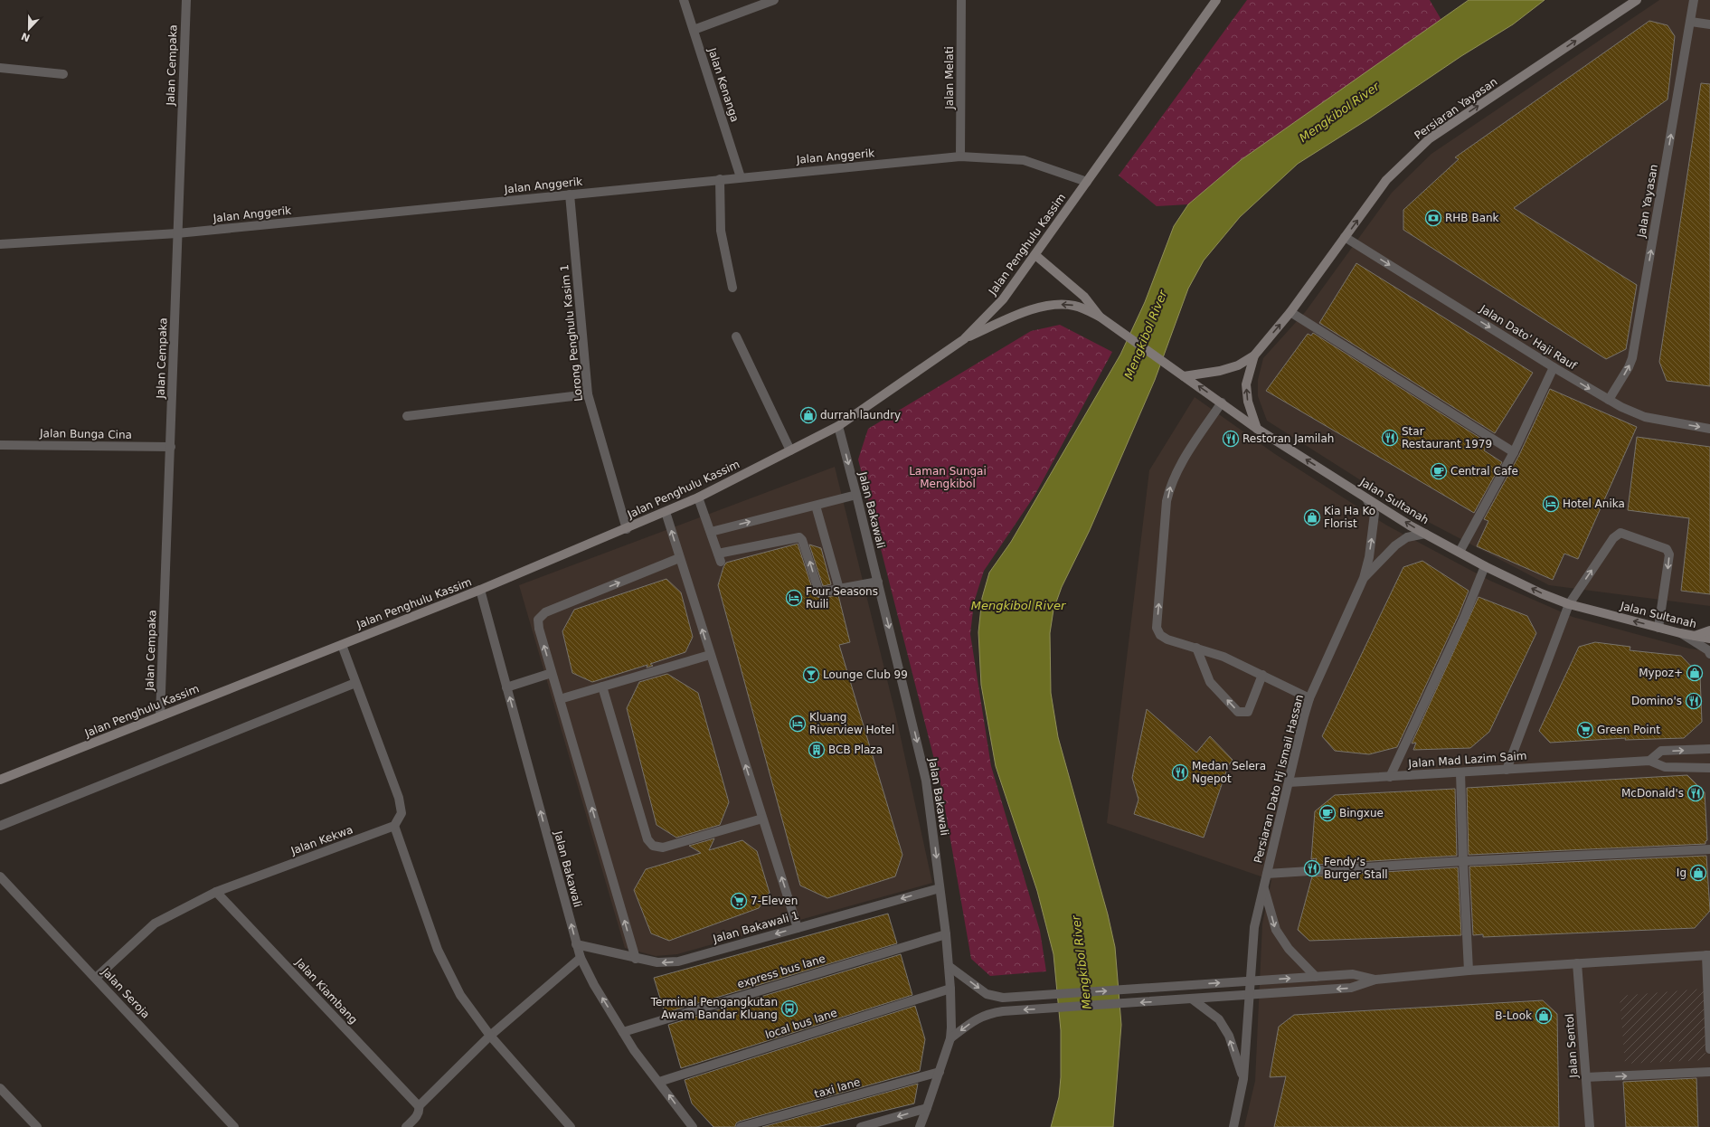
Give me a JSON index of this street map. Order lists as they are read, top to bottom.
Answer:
{
  "streets": {
    "street": [
      "Jalan Cempaka",
      "Jalan Melati",
      "Jalan Kenanga",
      "Persiaran Yayasan",
      "Jalan Anggerik",
      "Jalan Yayasan",
      "Jalan Penghulu Kassim",
      "Lorong Penghulu Kasim 1",
      "Jalan Dato' Haji Rauf",
      "Jalan Bunga Cina",
      "Jalan Sultanah",
      "Jalan Bakawali",
      "Jalan Mad Lazim Saim",
      "Persiaran Dato Hj Ismail Hassan",
      "Jalan Kekwa",
      "Jalan Bakawali 1",
      "express bus lane",
      "Jalan Kiambang",
      "Jalan Seroja",
      "local bus lane",
      "Jalan Sentol",
      "taxi lane"
    ]
  },
  "crossings": [
    ["Jalan Cempaka", "Jalan Anggerik"],
    ["Jalan Cempaka", "Jalan Penghulu Kassim"],
    ["Jalan Cempaka", "Jalan Bunga Cina"],
    ["Jalan Melati", "Jalan Anggerik"],
    ["Jalan Kenanga", "Jalan Anggerik"],
    ["Persiaran Yayasan", "Jalan Dato' Haji Rauf"],
    ["Persiaran Yayasan", "Jalan Sultanah"],
    ["Jalan Anggerik", "Jalan Penghulu Kassim"],
    ["Jalan Anggerik", "Lorong Penghulu Kasim 1"],
    ["Jalan Yayasan", "Jalan Dato' Haji Rauf"],
    ["Jalan Penghulu Kassim", "Lorong Penghulu Kasim 1"],
    ["Jalan Penghulu Kassim", "Jalan Sultanah"],
    ["Jalan Penghulu Kassim", "Jalan Bakawali"],
    ["Jalan Bakawali", "Jalan Bakawali 1"],
    ["Jalan Bakawali", "express bus lane"],
    ["Jalan Bakawali", "local bus lane"],
    ["Jalan Bakawali", "taxi lane"],
    ["Jalan Mad Lazim Saim", "Persiaran Dato Hj Ismail Hassan"],
    ["Jalan Kekwa", "Jalan Kiambang"],
    ["Jalan Kekwa", "Jalan Seroja"]
  ],
  "one_way": [
    "Persiaran Yayasan",
    "Jalan Yayasan",
    "Jalan Dato' Haji Rauf",
    "Jalan Sultanah",
    "Jalan Bakawali 1"
  ],
  "water": ["Mengkibol River"],
  "parks": ["Laman Sungai Mengkibol"],
  "places": {
    "bank": ["RHB Bank"],
    "shop": [
      "durrah laundry",
      "Kia Ha Ko Florist",
      "Mypoz+",
      "Ig",
      "B-Look"
    ],
    "restaurant": [
      "Star Restaurant 1979",
      "Restoran Jamilah",
      "Domino's",
      "Medan Selera Ngepot",
      "McDonald's",
      "Fendy’s Burger Stall"
    ],
    "cafe": ["Central Cafe", "Bingxue"],
    "hotel": ["Hotel Anika", "Four Seasons Ruili", "Kluang Riverview Hotel"],
    "bar": ["Lounge Club 99"],
    "supermarket": ["Green Point", "7-Eleven"],
    "building": ["BCB Plaza"],
    "bus stop": ["Terminal Pengangkutan Awam Bandar Kluang"]
  },
  "north": "bottom"
}
